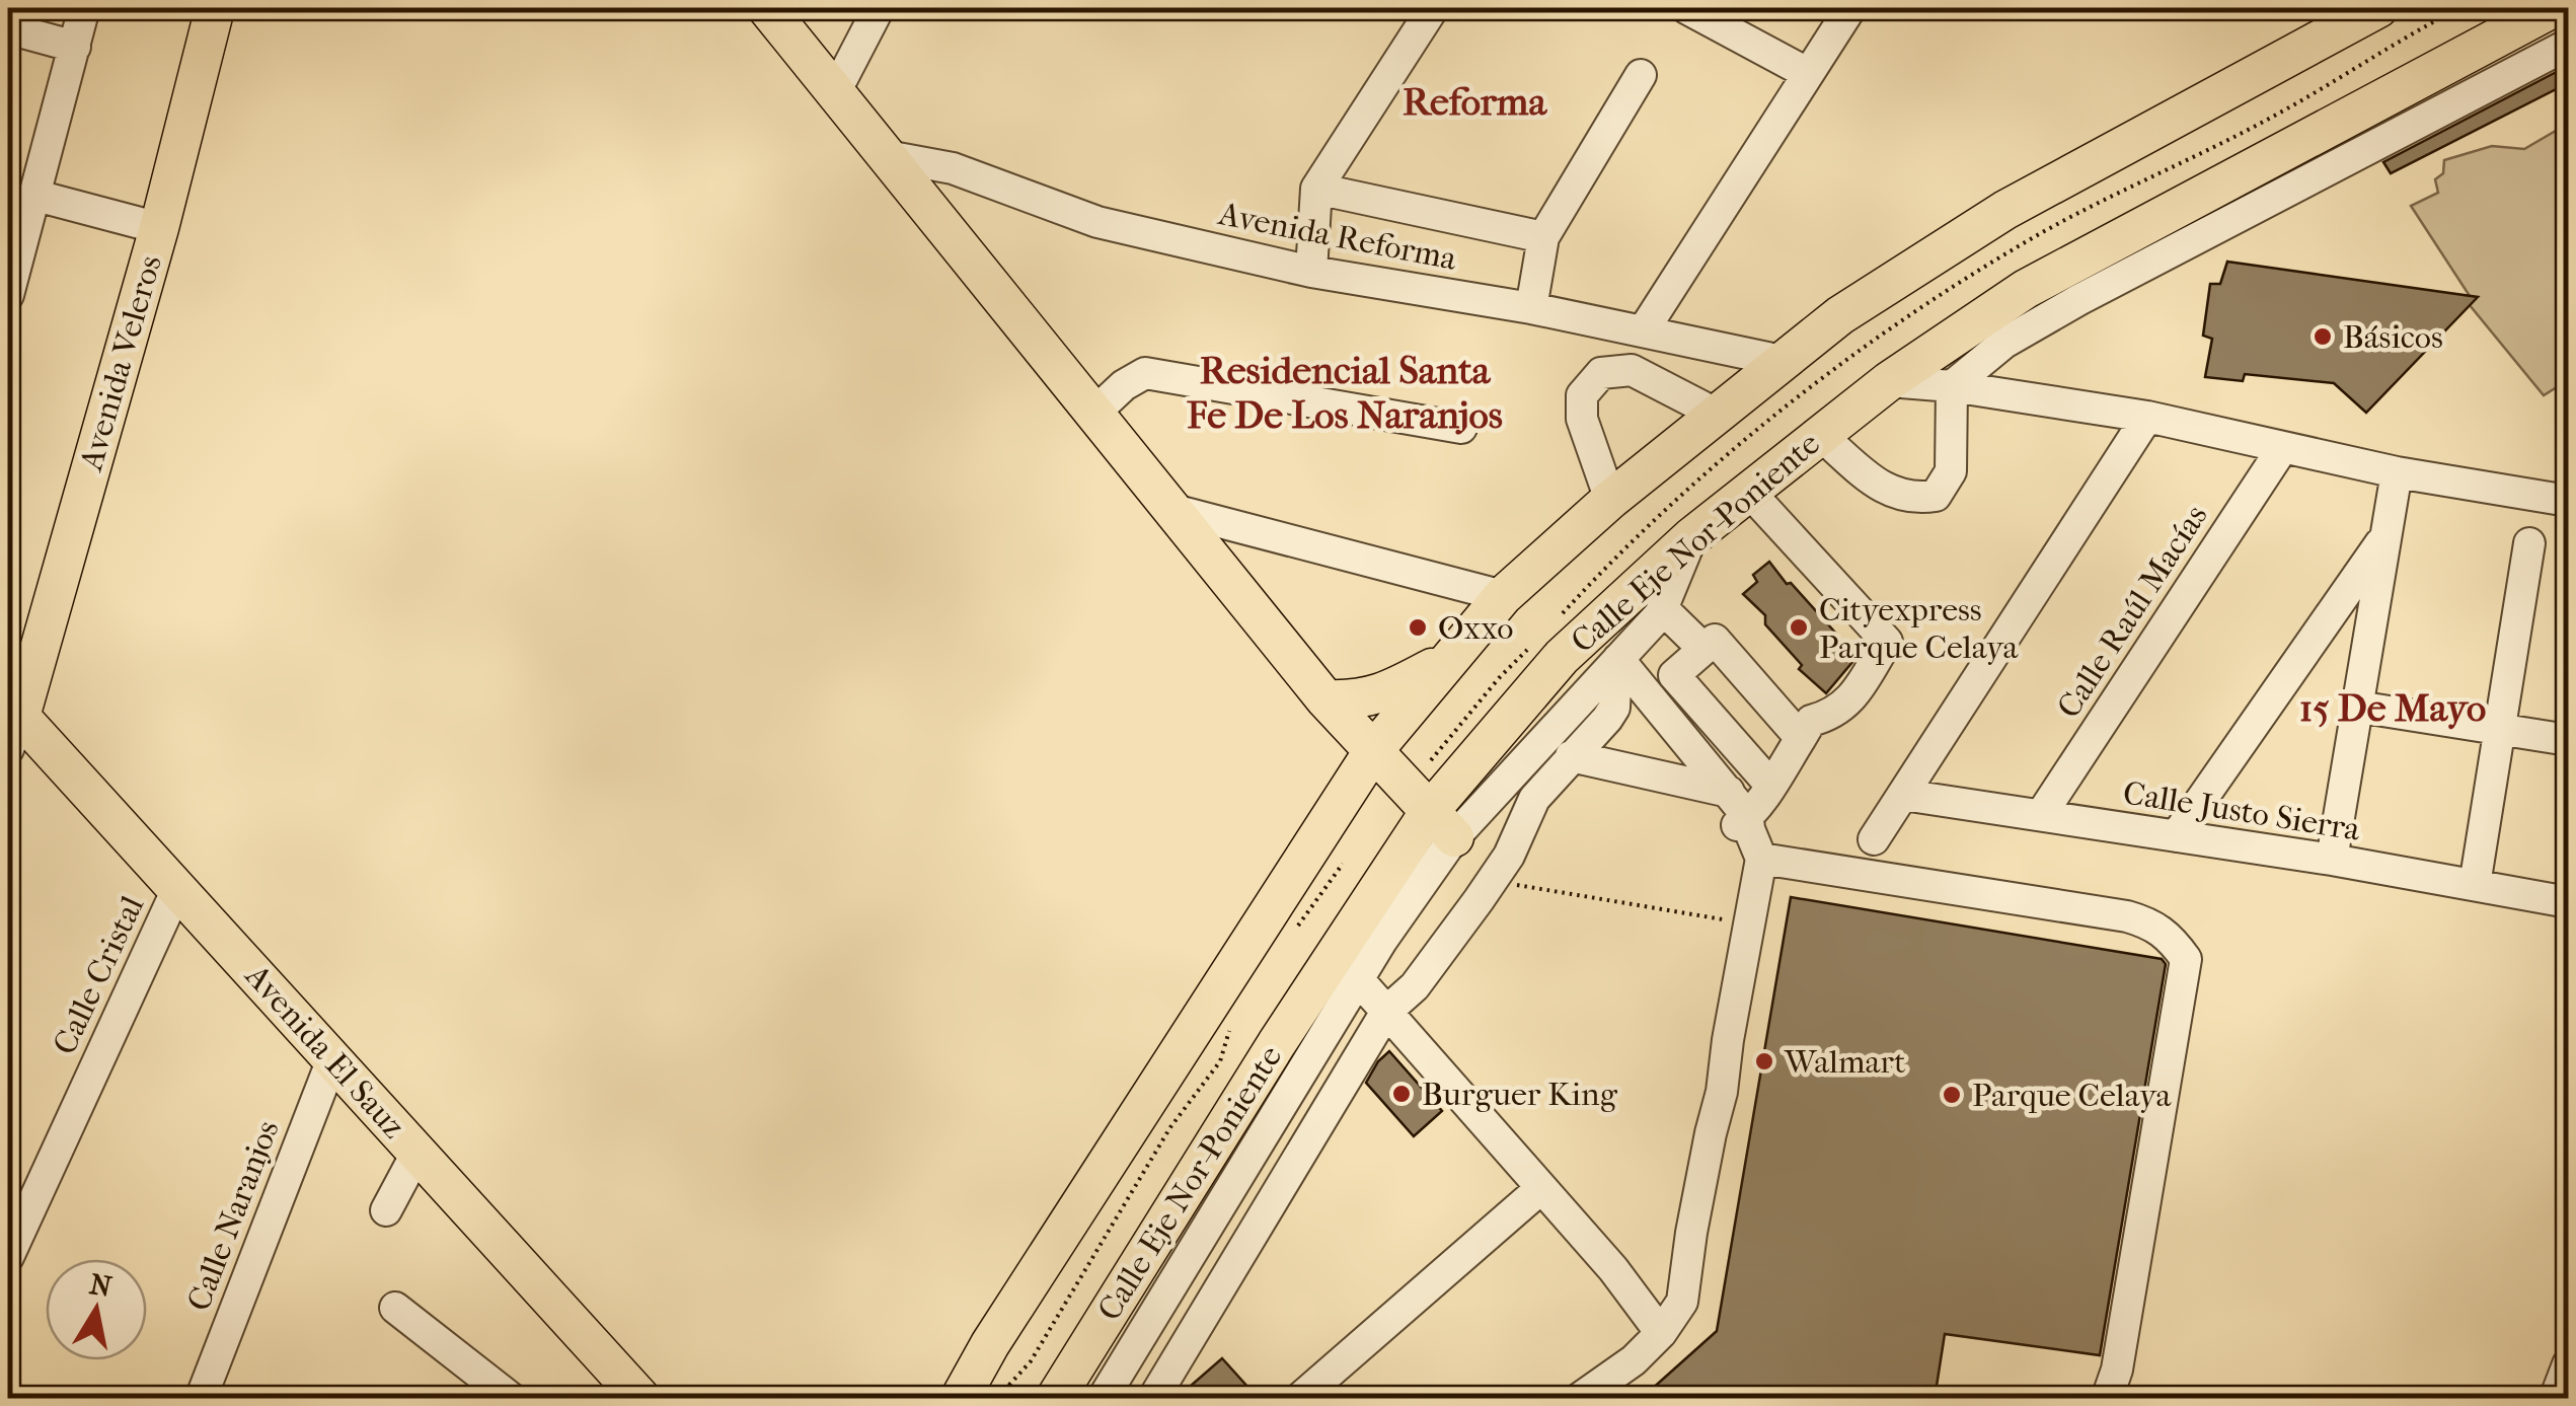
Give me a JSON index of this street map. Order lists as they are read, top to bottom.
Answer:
{
  "streets": {
    "main road": ["Avenida Veleros", "Calle Eje Nor-Poniente", "Avenida El Sauz"],
    "street": [
      "Avenida Reforma",
      "Calle Raúl Macías",
      "Calle Justo Sierra",
      "Calle Cristal",
      "Calle Naranjos"
    ]
  },
  "crossings": [
    ["Avenida Veleros", "Avenida El Sauz"],
    ["Calle Raúl Macías", "Calle Justo Sierra"],
    ["Calle Cristal", "Avenida El Sauz"],
    ["Avenida El Sauz", "Calle Naranjos"]
  ],
  "districts": ["Reforma", "Residencial Santa Fe De Los Naranjos", "15 De Mayo"],
  "places": [
    "Básicos",
    "Oxxo",
    "Cityexpress Parque Celaya",
    "Walmart",
    "Burguer King",
    "Parque Celaya"
  ],
  "north": "top"
}
